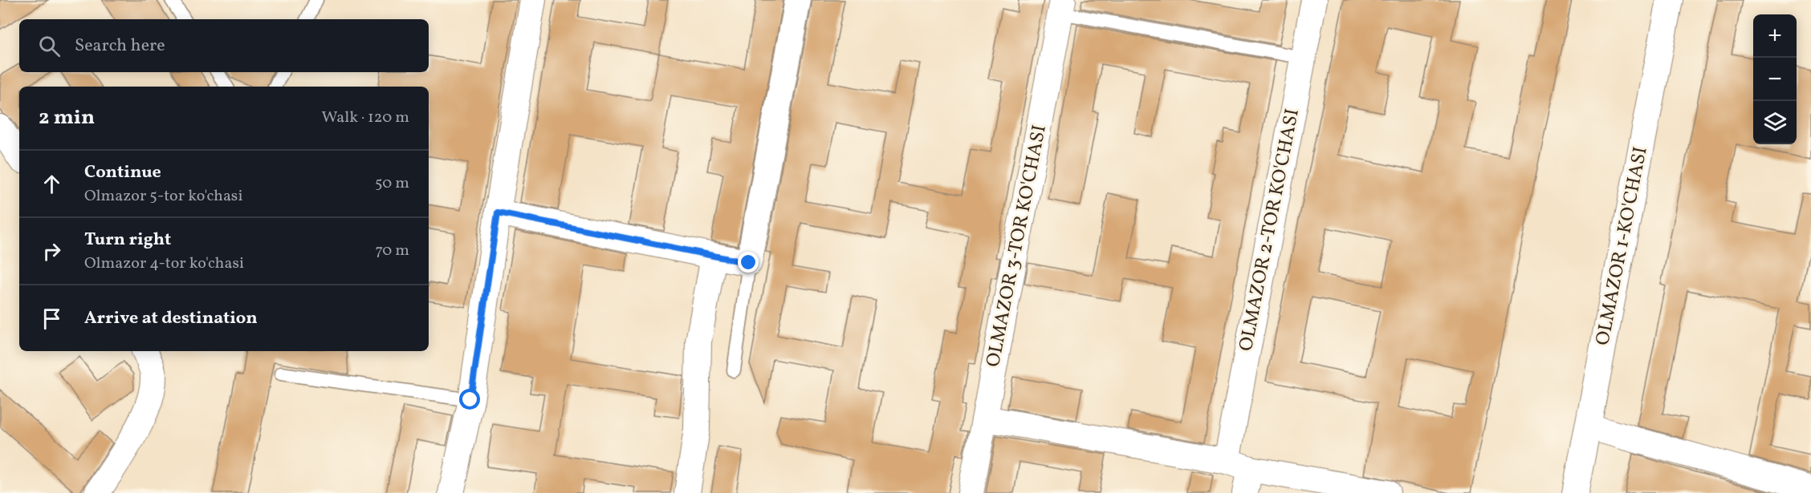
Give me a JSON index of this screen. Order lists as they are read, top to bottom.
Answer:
{
  "streets": {
    "street": ["OLMAZOR 2-TOR KO'CHASI", "OLMAZOR 3-TOR KO'CHASI", "OLMAZOR 1-KO'CHASI"]
  },
  "page": {
    "map_buttons": ["+", "−"],
    "search": "Search here",
    "heading": ["2 min", "Walk · 120 m"],
    "list": [
      ["Continue", "Olmazor 5-tor ko'chasi", "50 m"],
      ["Turn right", "Olmazor 4-tor ko'chasi", "70 m"],
      "Arrive at destination"
    ]
  }
}
